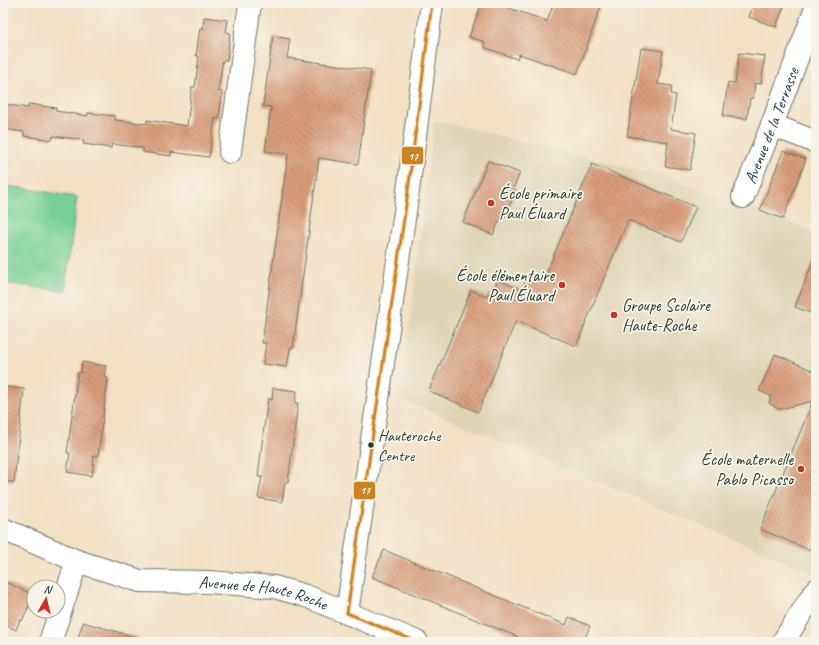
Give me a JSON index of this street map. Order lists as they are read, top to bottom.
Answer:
{
  "streets": {
    "street": ["Avenue de la Terrasse", "Avenue de Haute Roche"]
  },
  "places": [
    "École primaire Paul Éluard",
    "École élémentaire Paul Éluard",
    "Groupe Scolaire Haute-Roche",
    "Hauteroche Centre",
    "École maternelle Pablo Picasso"
  ],
  "lines": ["transit line 17"],
  "north": "top"
}
